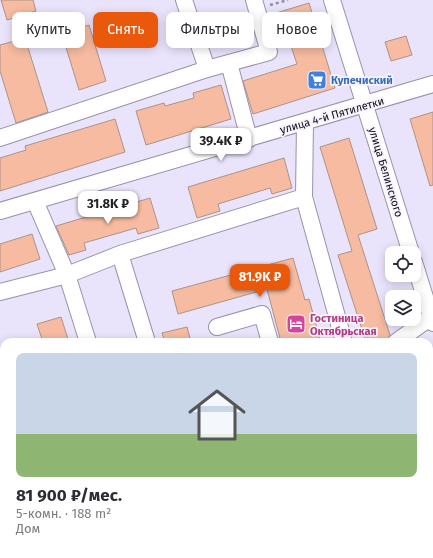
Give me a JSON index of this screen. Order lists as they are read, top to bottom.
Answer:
{
  "streets": {
    "street": ["улица 4-й Пятилетки", "улица Белинского"]
  },
  "crossings": [
    ["улица 4-й Пятилетки", "улица Белинского"]
  ],
  "places": {
    "supermarket": ["Купечиский"],
    "hotel": ["Гостиница Октябрьская"]
  },
  "page": {
    "chip": [
      "Купить",
      "Снять",
      "Фильтры",
      "Новое"
    ],
    "price": ["39.4K ₽", "31.8K ₽", "81.9K ₽"],
    "list": [
      {
        "name": "81 900 ₽/мес.",
        "note": "5-комн. · 188 m² · Дом"
      }
    ]
  }
}
